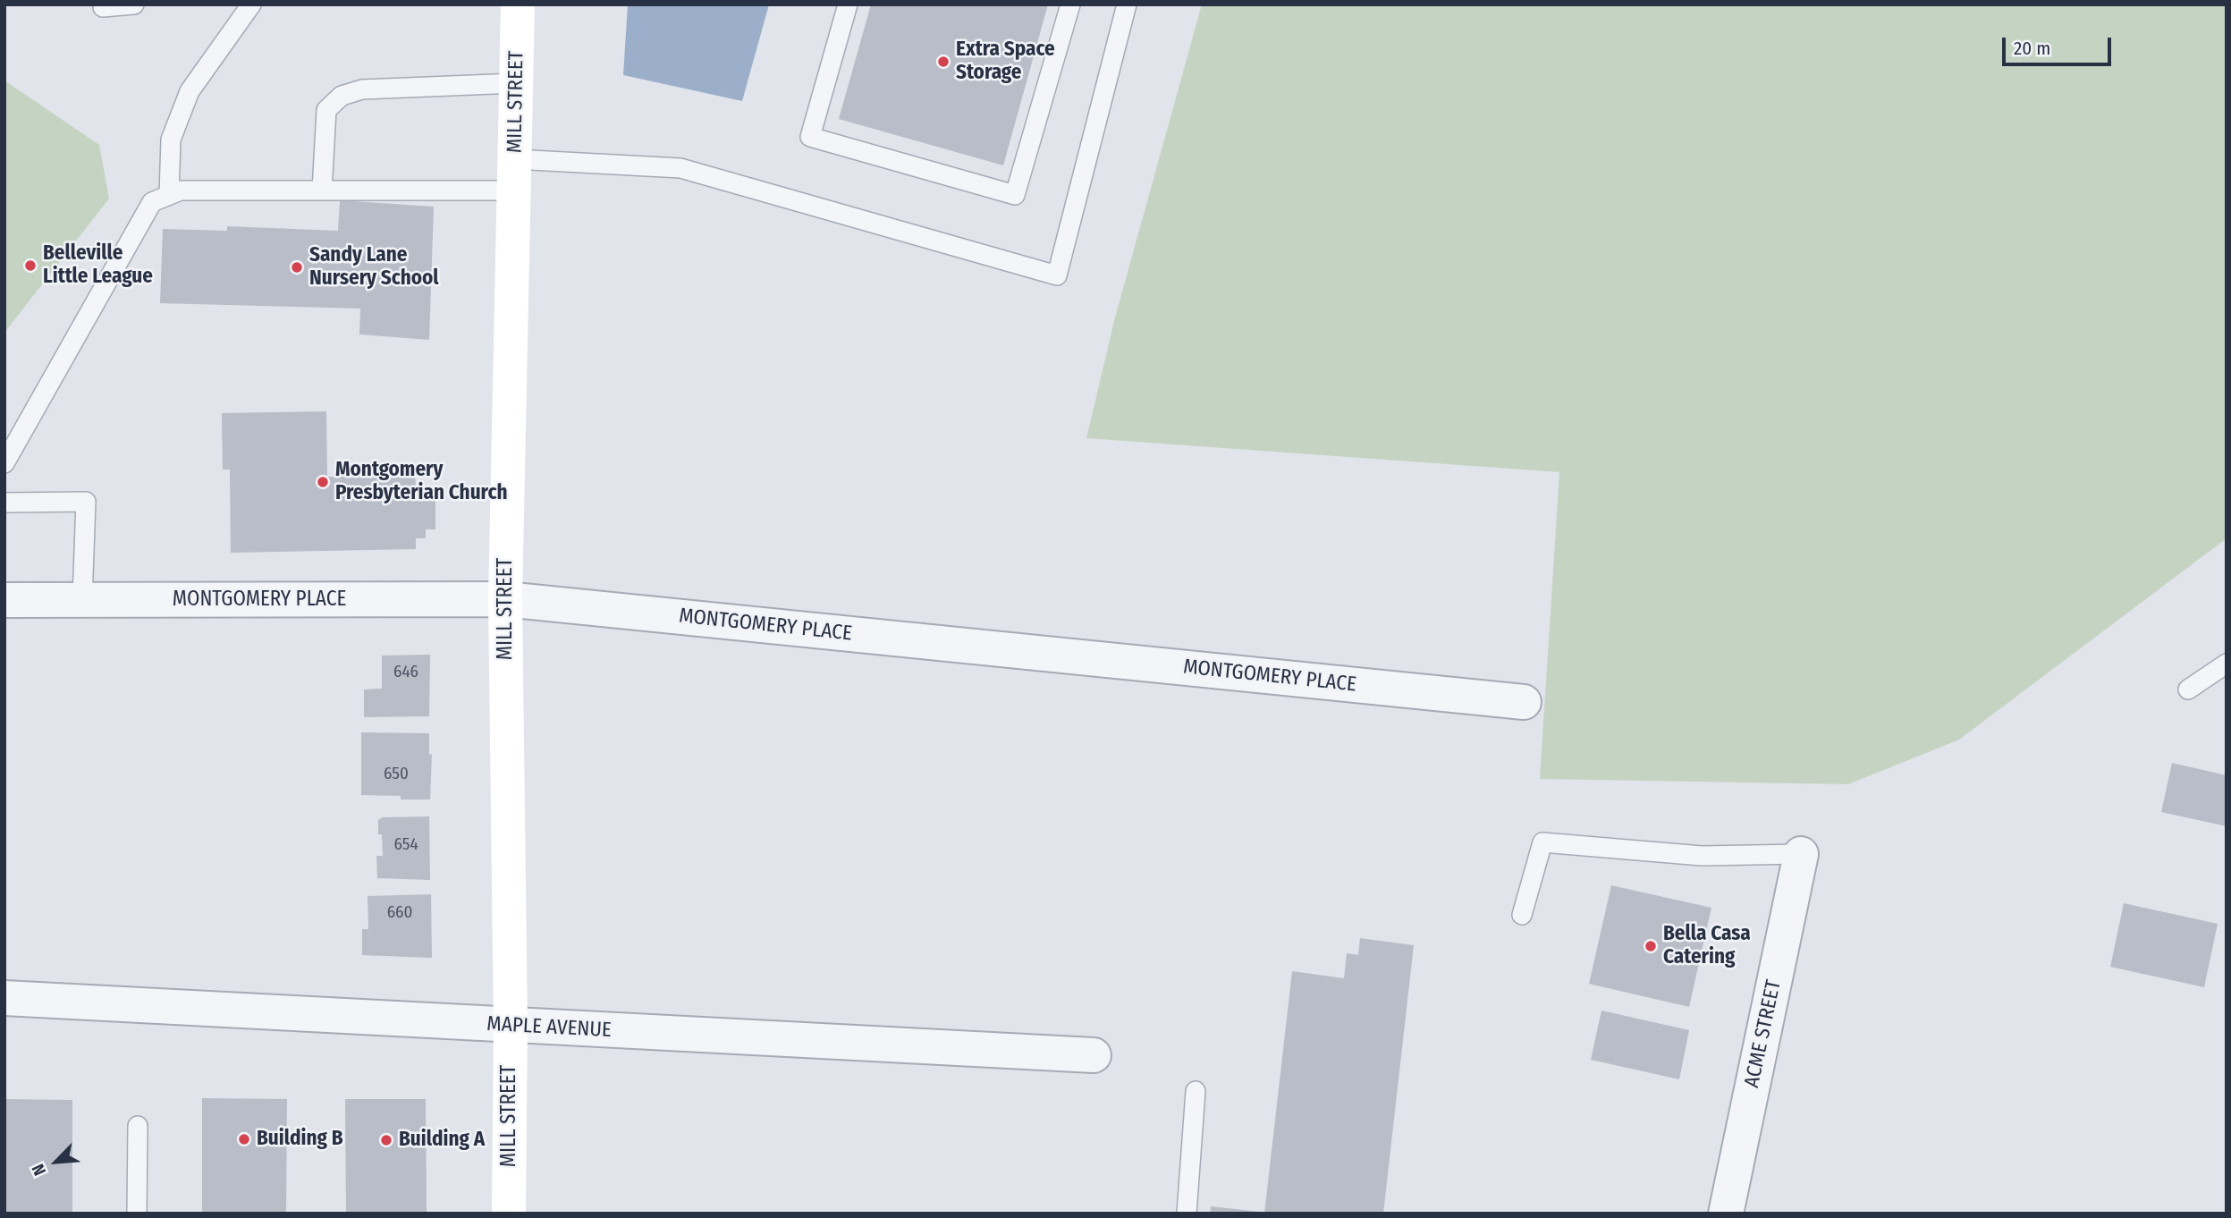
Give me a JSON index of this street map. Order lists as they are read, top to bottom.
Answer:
{
  "streets": {
    "street": [
      "MILL STREET",
      "MONTGOMERY PLACE",
      "MAPLE AVENUE",
      "ACME STREET"
    ]
  },
  "crossings": [
    ["MILL STREET", "MONTGOMERY PLACE"],
    ["MILL STREET", "MAPLE AVENUE"]
  ],
  "places": [
    "Extra Space Storage",
    "Belleville Little League",
    "Sandy Lane Nursery School",
    "Montgomery Presbyterian Church",
    "Bella Casa Catering",
    "Building B",
    "Building A"
  ],
  "house_numbers": [
    "646",
    "650",
    "654",
    "660"
  ],
  "scale_bar": "20 m",
  "north": "bottom left"
}
